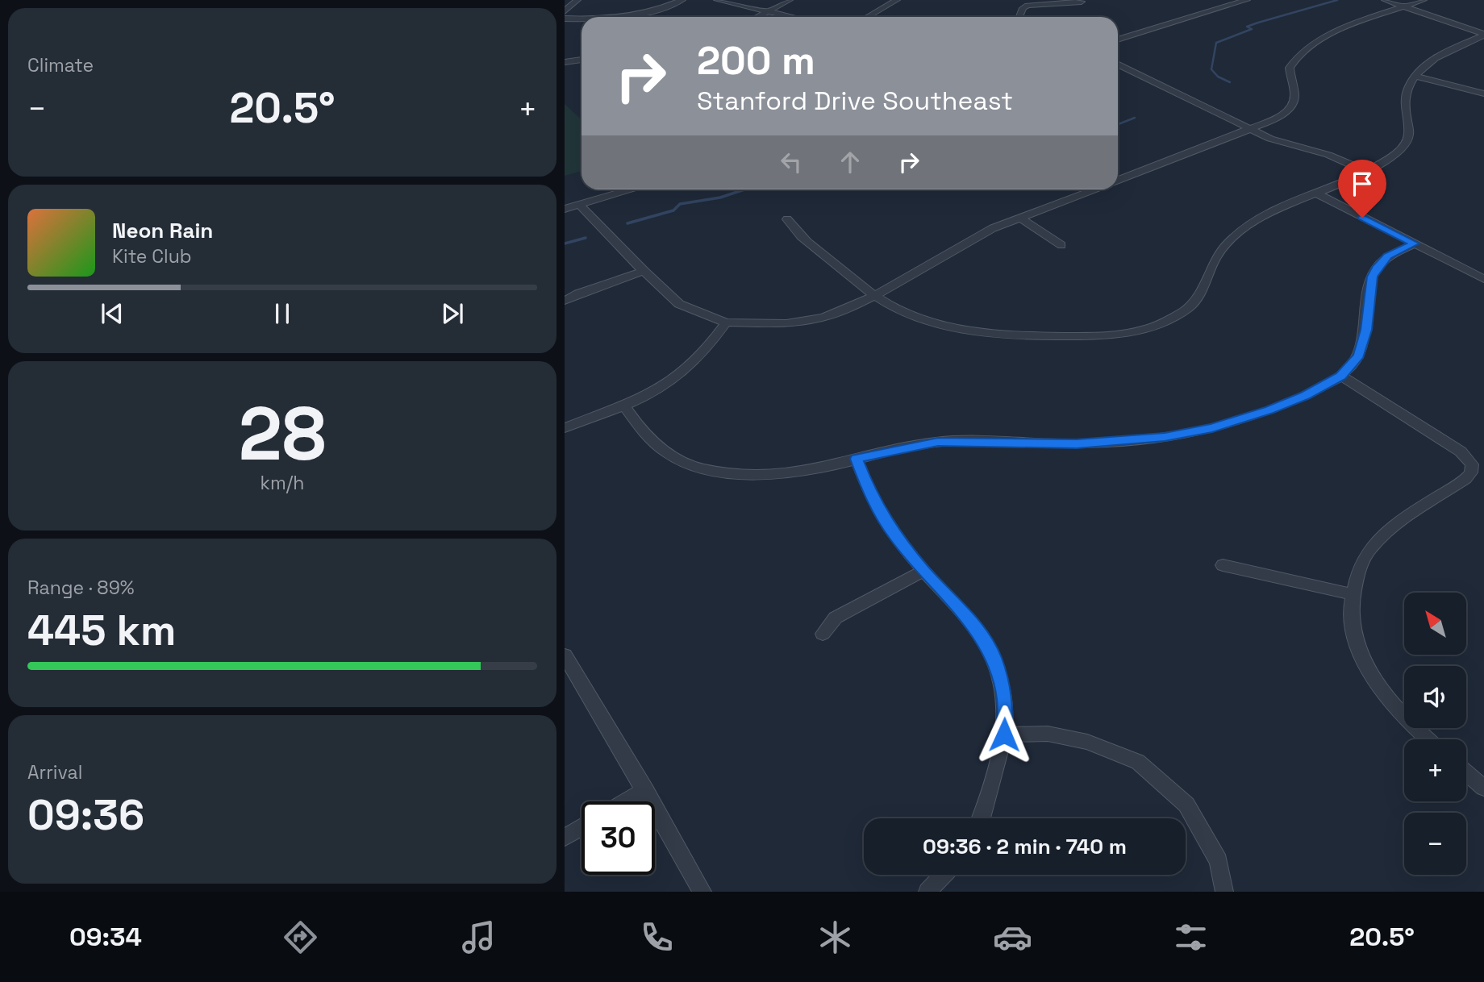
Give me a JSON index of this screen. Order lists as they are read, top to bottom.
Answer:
{
  "north": "top left",
  "page": {
    "tile": [
      "Climate",
      ["28", "km/h"],
      ["Range · 89%", "445 km"],
      ["Arrival", "09:36"]
    ],
    "turn": ["200 m", "Stanford Drive Southeast"],
    "heat": ["−", "20.5°", "+"],
    "song": ["Neon Rain", "Kite Club"],
    "map_buttons": ["+", "−"],
    "limit": "30",
    "trip": "09:36 · 2 min · 740 m",
    "tabs": ["09:34", "20.5°"]
  }
}
